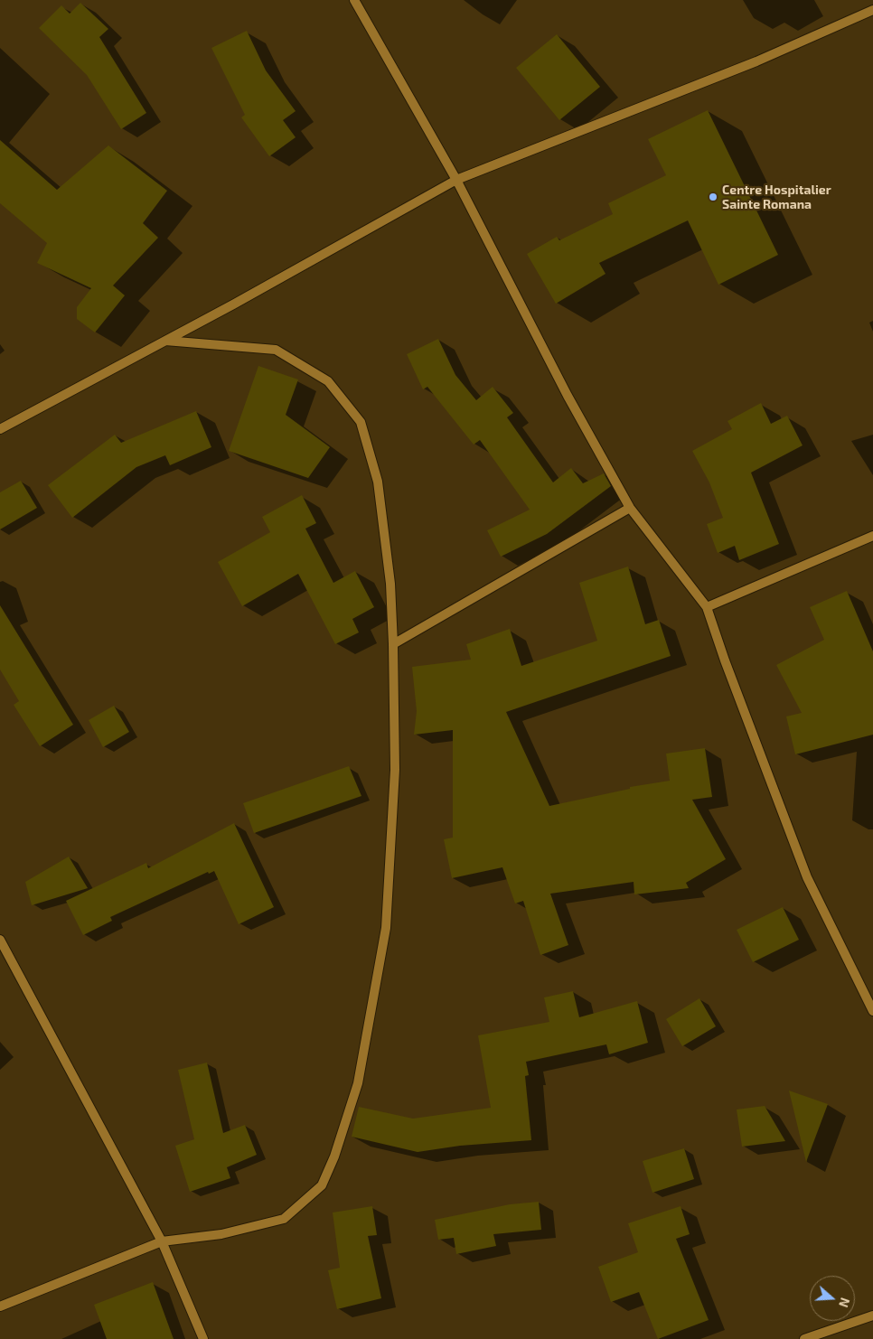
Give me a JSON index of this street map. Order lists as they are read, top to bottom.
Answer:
{
  "places": ["Centre Hospitalier Sainte Romana"],
  "north": "right"
}
